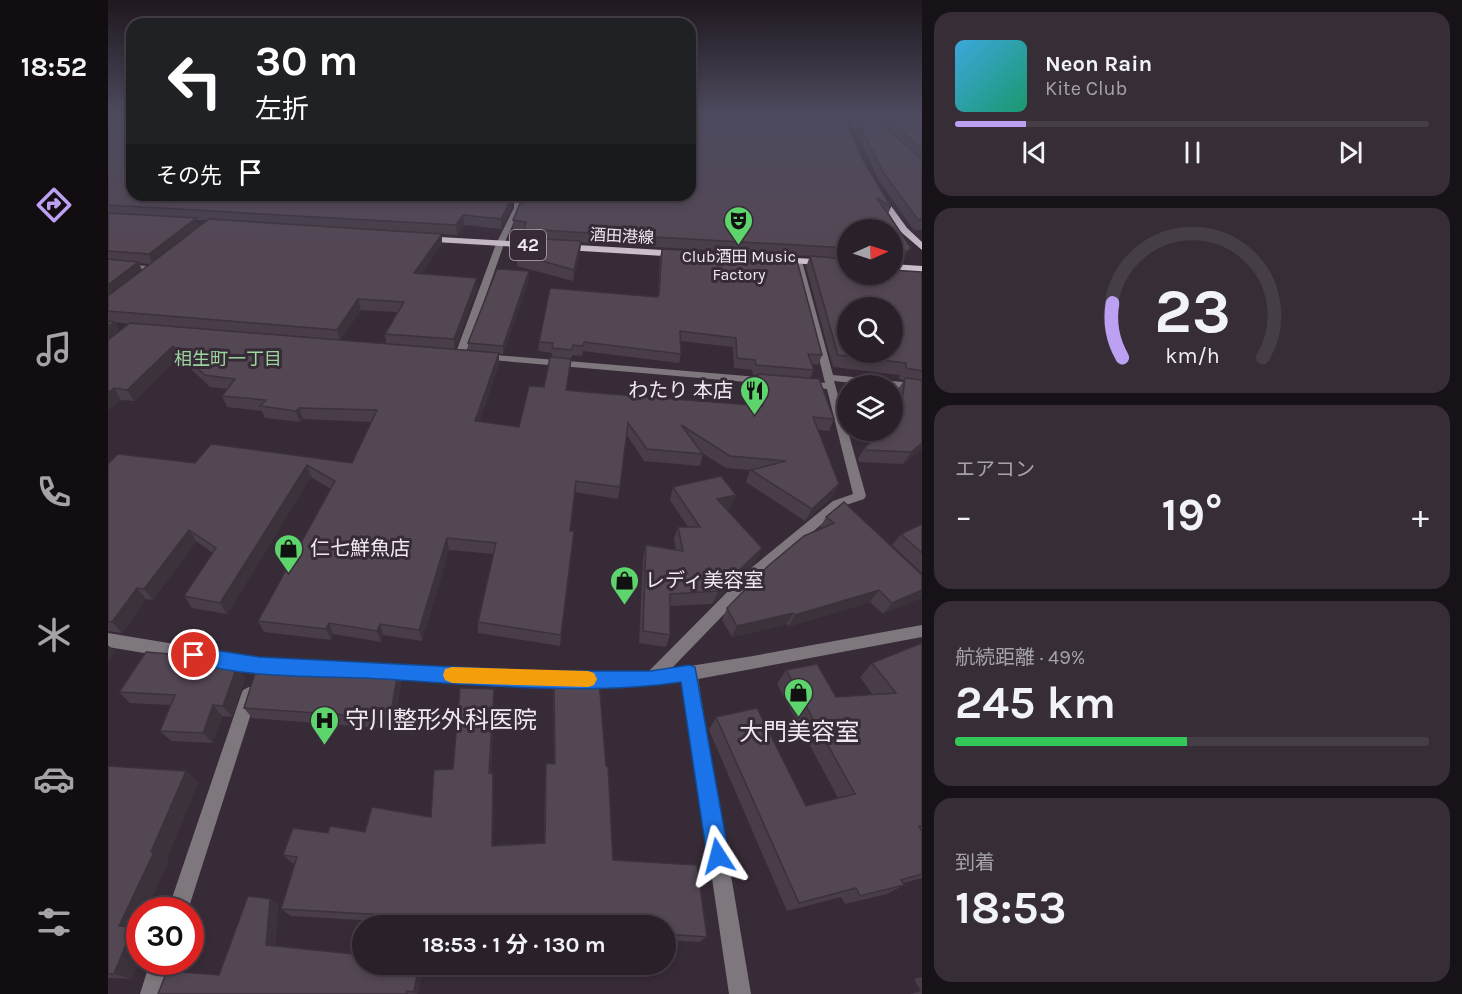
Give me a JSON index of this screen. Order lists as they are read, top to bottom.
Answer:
{
  "streets": {
    "main road": ["酒田港線", "42"]
  },
  "districts": ["相生町一丁目"],
  "places": {
    "theatre": ["Club酒田 Music Factory"],
    "restaurant": ["わたり 本店"],
    "shop": ["仁七鮮魚店", "レディ美容室", "大門美容室"],
    "hospital": ["守川整形外科医院"]
  },
  "north": "right",
  "page": {
    "tabs": "18:52",
    "turn": ["30 m", "左折"],
    "song": ["Neon Rain", "Kite Club"],
    "then": "その先",
    "tile": [
      "エアコン",
      ["航続距離 · 49%", "245 km"],
      ["到着", "18:53"]
    ],
    "heat": ["−", "19°", "+"],
    "limit": "30",
    "trip": "18:53 · 1 分 · 130 m",
    "gauge": ["23", "km/h"]
  }
}
